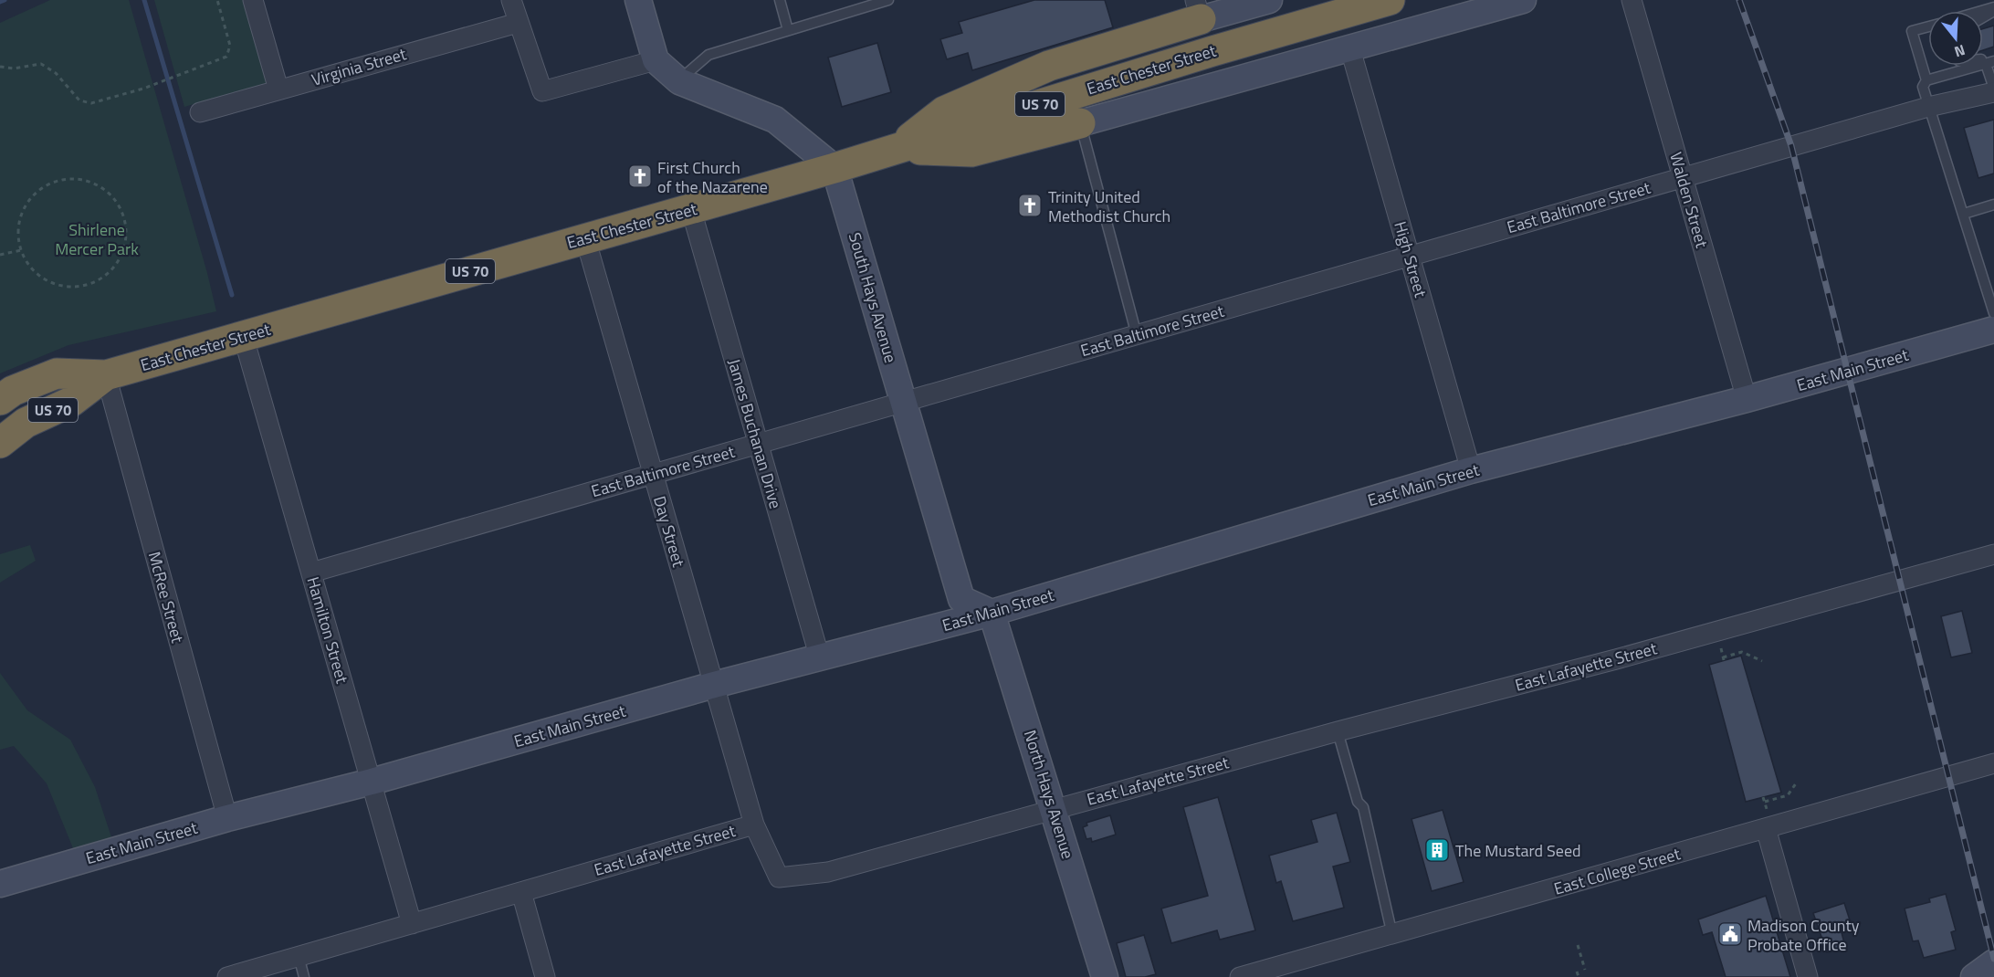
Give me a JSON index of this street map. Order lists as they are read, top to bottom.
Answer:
{
  "streets": {
    "highway": ["East Chester Street", "US 70"],
    "main road": ["South Hays Avenue", "East Main Street", "North Hays Avenue"],
    "street": [
      "Virginia Street",
      "Walden Street",
      "East Baltimore Street",
      "High Street",
      "James Buchanan Drive",
      "Day Street",
      "McRee Street",
      "Hamilton Street",
      "East Lafayette Street",
      "East College Street"
    ]
  },
  "crossings": [
    ["East Chester Street", "US 70"],
    ["East Chester Street", "South Hays Avenue"],
    ["East Chester Street", "James Buchanan Drive"],
    ["East Chester Street", "Day Street"],
    ["East Chester Street", "McRee Street"],
    ["East Chester Street", "Hamilton Street"],
    ["US 70", "McRee Street"],
    ["Walden Street", "East Baltimore Street"],
    ["Walden Street", "East Main Street"],
    ["East Baltimore Street", "High Street"],
    ["East Baltimore Street", "South Hays Avenue"],
    ["East Baltimore Street", "James Buchanan Drive"],
    ["East Baltimore Street", "Day Street"],
    ["East Baltimore Street", "Hamilton Street"],
    ["High Street", "East Main Street"],
    ["South Hays Avenue", "East Main Street"],
    ["South Hays Avenue", "North Hays Avenue"],
    ["East Main Street", "James Buchanan Drive"],
    ["East Main Street", "Day Street"],
    ["East Main Street", "McRee Street"],
    ["East Main Street", "Hamilton Street"],
    ["East Main Street", "North Hays Avenue"],
    ["Day Street", "East Lafayette Street"],
    ["Hamilton Street", "East Lafayette Street"],
    ["East Lafayette Street", "North Hays Avenue"]
  ],
  "parks": ["Shirlene Mercer Park"],
  "places": {
    "church": ["First Church of the Nazarene", "Trinity United Methodist Church"],
    "building": ["The Mustard Seed"],
    "public building": ["Madison County Probate Office"]
  },
  "north": "bottom"
}
